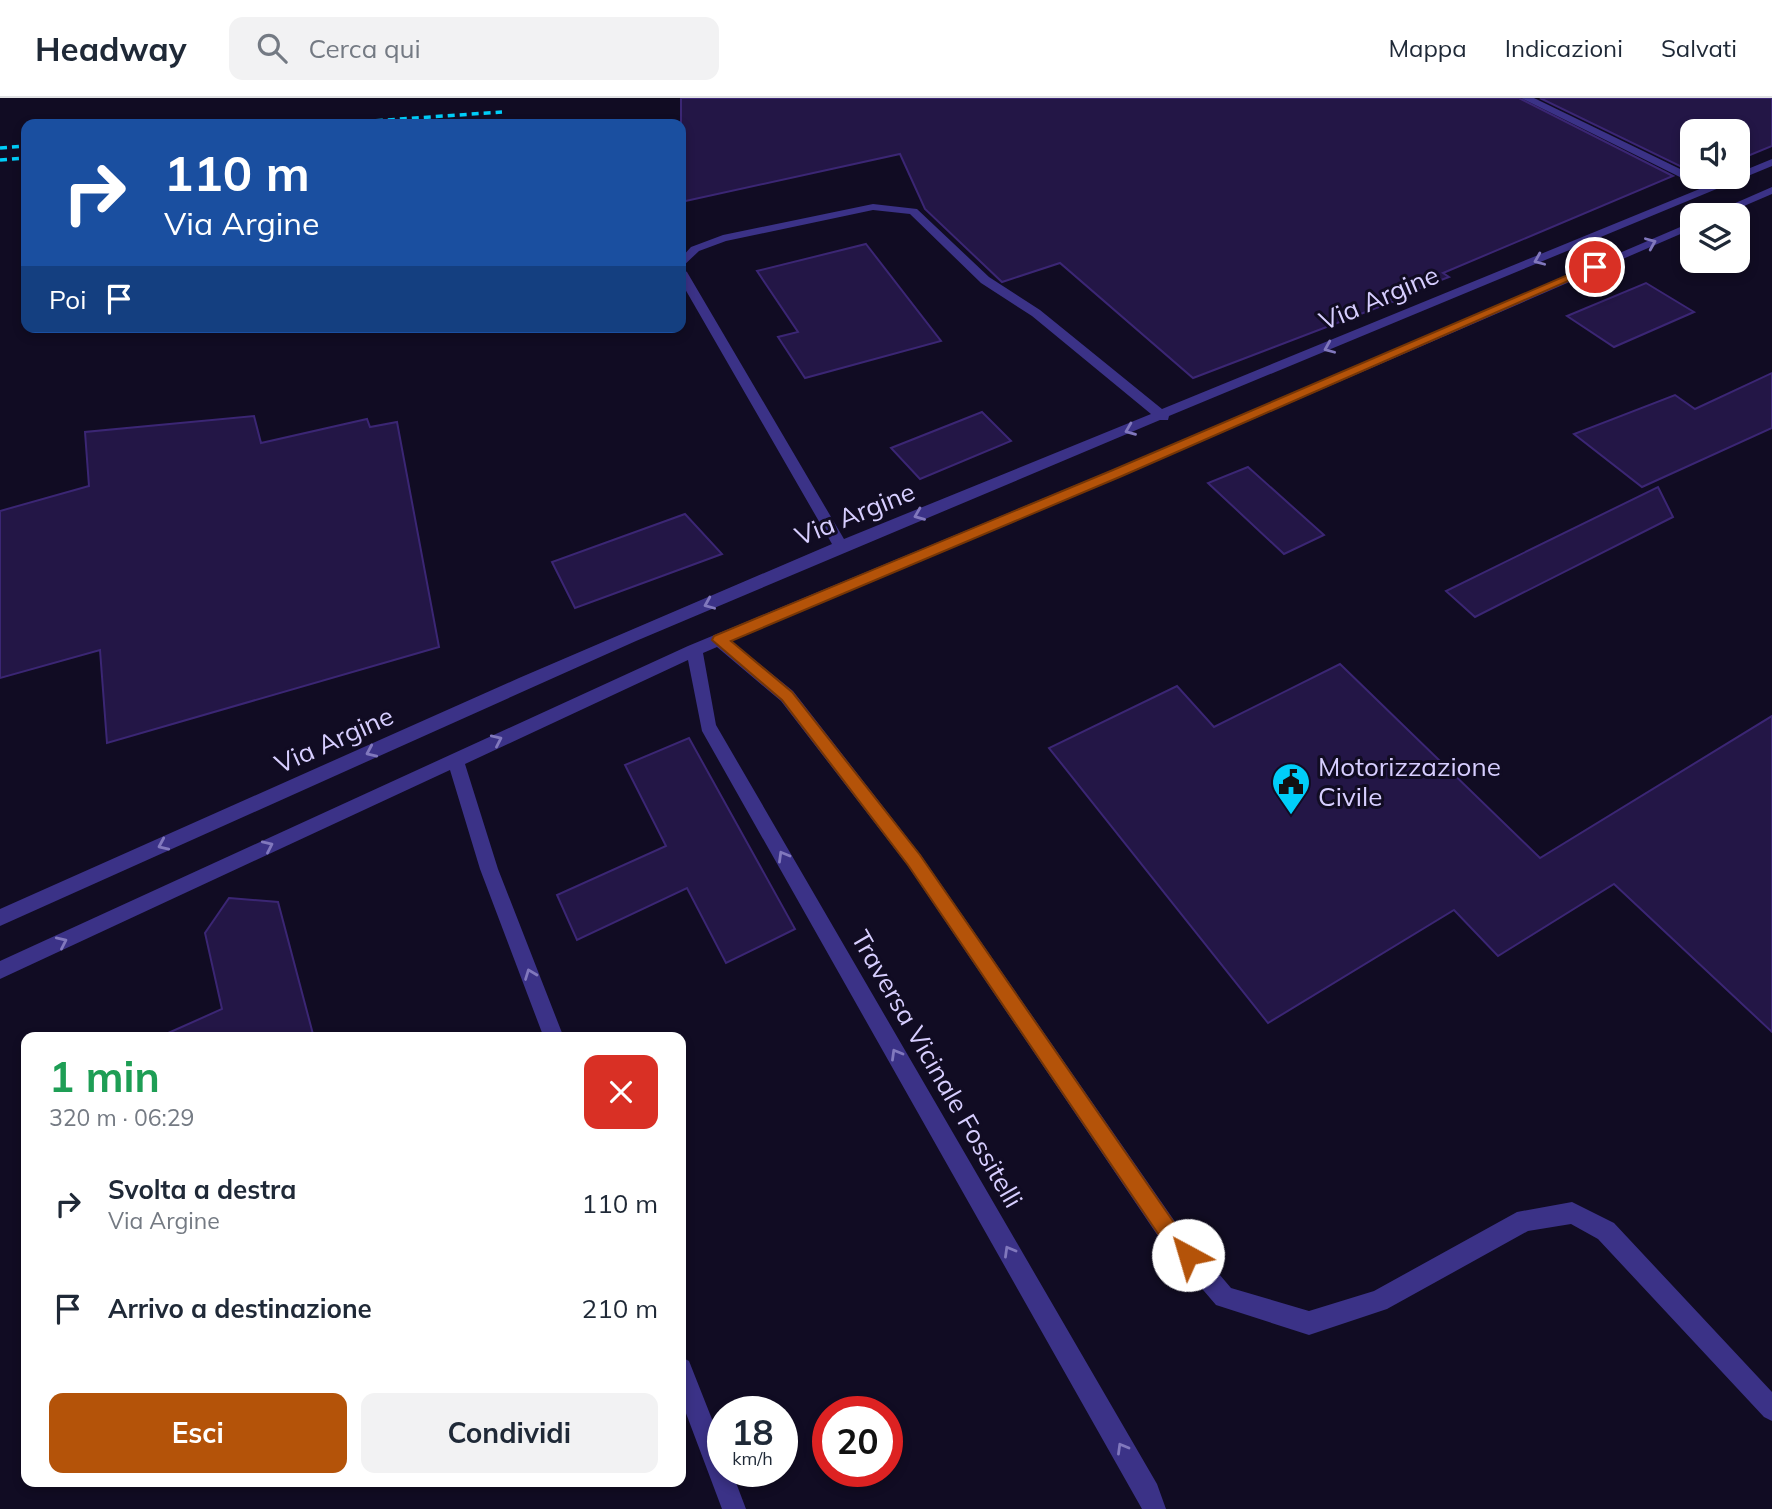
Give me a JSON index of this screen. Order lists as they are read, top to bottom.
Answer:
{
  "streets": {
    "street": ["Via Argine", "Traversa Vicinale Fossitelli"]
  },
  "one_way": ["Traversa Vicinale Fossitelli"],
  "places": {
    "public building": ["Motorizzazione Civile"]
  },
  "page": {
    "header": "Headway",
    "search": "Cerca qui",
    "nav": ["Mappa", "Indicazioni", "Salvati"],
    "turn": ["110 m", "Via Argine"],
    "then": "Poi",
    "heading": ["1 min", "320 m · 06:29"],
    "list": [
      {
        "name": "Svolta a destra",
        "note": "Via Argine",
        "value": "110 m"
      },
      {
        "name": "Arrivo a destinazione",
        "value": "210 m"
      }
    ],
    "buttons": ["Esci", "Condividi"],
    "speed": "18 km/h",
    "limit": "20"
  }
}
